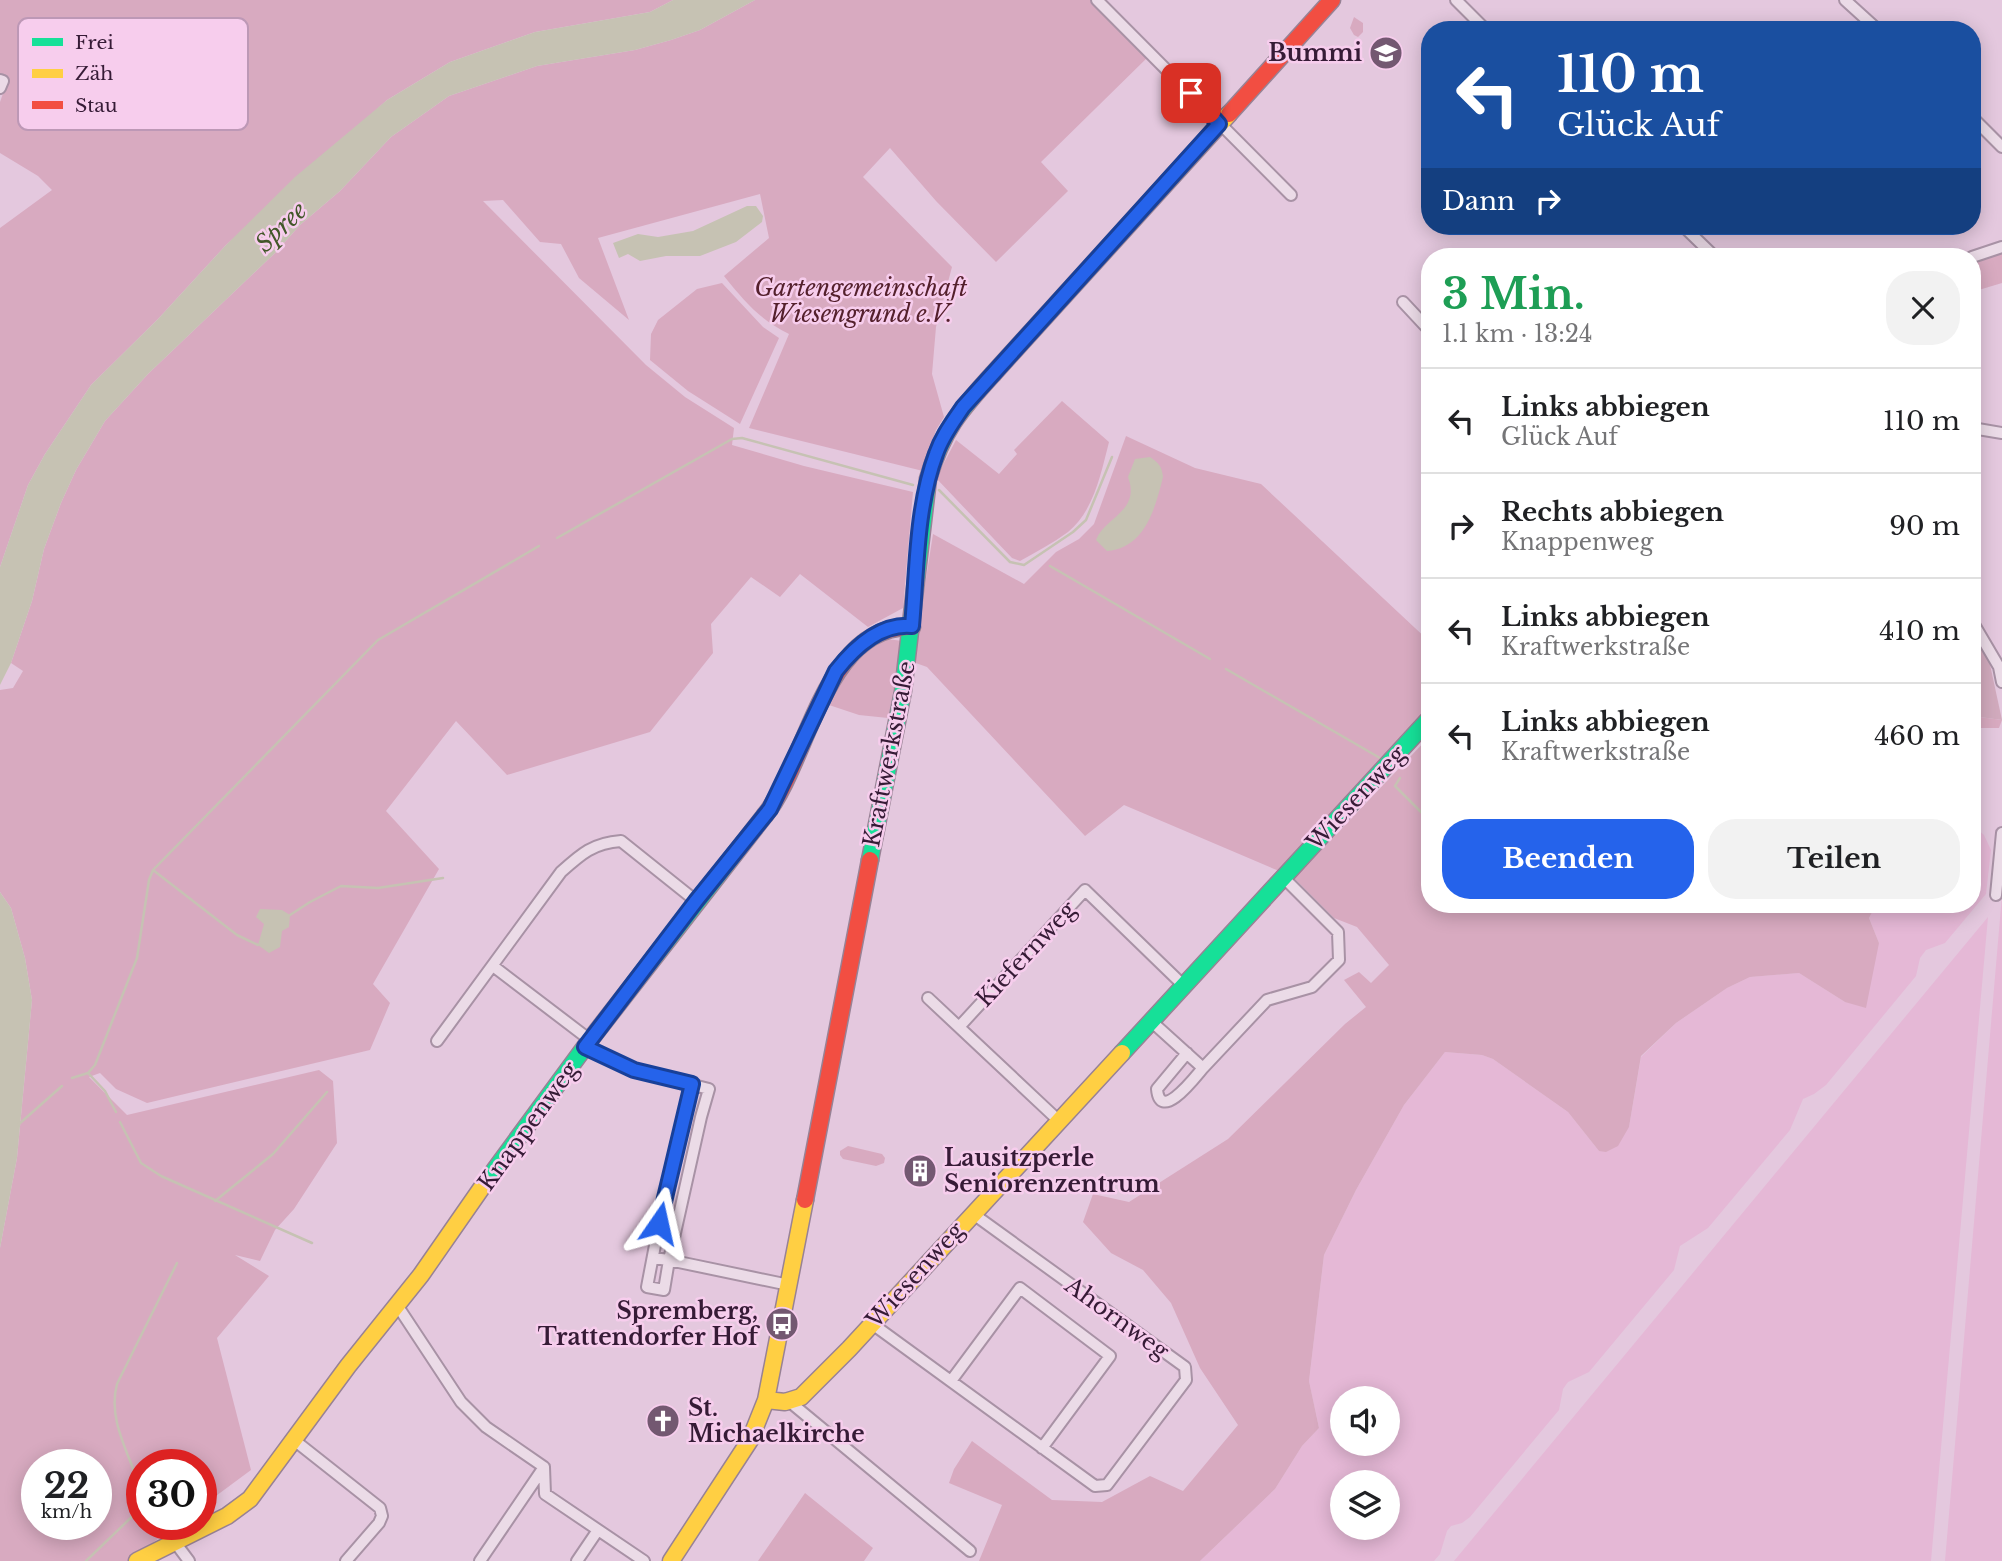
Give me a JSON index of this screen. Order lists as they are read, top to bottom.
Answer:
{
  "streets": {
    "street": [
      "Kraftwerkstraße",
      "Wiesenweg",
      "Kiefernweg",
      "Knappenweg",
      "Ahornweg"
    ]
  },
  "crossings": [
    ["Kraftwerkstraße", "Knappenweg"],
    ["Wiesenweg", "Kiefernweg"],
    ["Wiesenweg", "Ahornweg"]
  ],
  "water": ["Spree"],
  "parks": ["Gartengemeinschaft Wiesengrund e.V."],
  "places": {
    "school or university": ["Bummi"],
    "building": ["Lausitzperle Seniorenzentrum"],
    "bus stop": ["Spremberg, Trattendorfer Hof"],
    "church": ["St. Michaelkirche"]
  },
  "legend": ["Frei", "Zäh", "Stau"],
  "page": {
    "turn": ["110 m", "Glück Auf"],
    "then": "Dann",
    "heading": ["3 Min.", "1.1 km · 13:24"],
    "list": [
      {
        "name": "Links abbiegen",
        "note": "Glück Auf",
        "value": "110 m"
      },
      {
        "name": "Rechts abbiegen",
        "note": "Knappenweg",
        "value": "90 m"
      },
      {
        "name": "Links abbiegen",
        "note": "Kraftwerkstraße",
        "value": "410 m"
      },
      {
        "name": "Links abbiegen",
        "note": "Kraftwerkstraße",
        "value": "460 m"
      }
    ],
    "buttons": ["Beenden", "Teilen"],
    "speed": "22 km/h",
    "limit": "30"
  }
}
